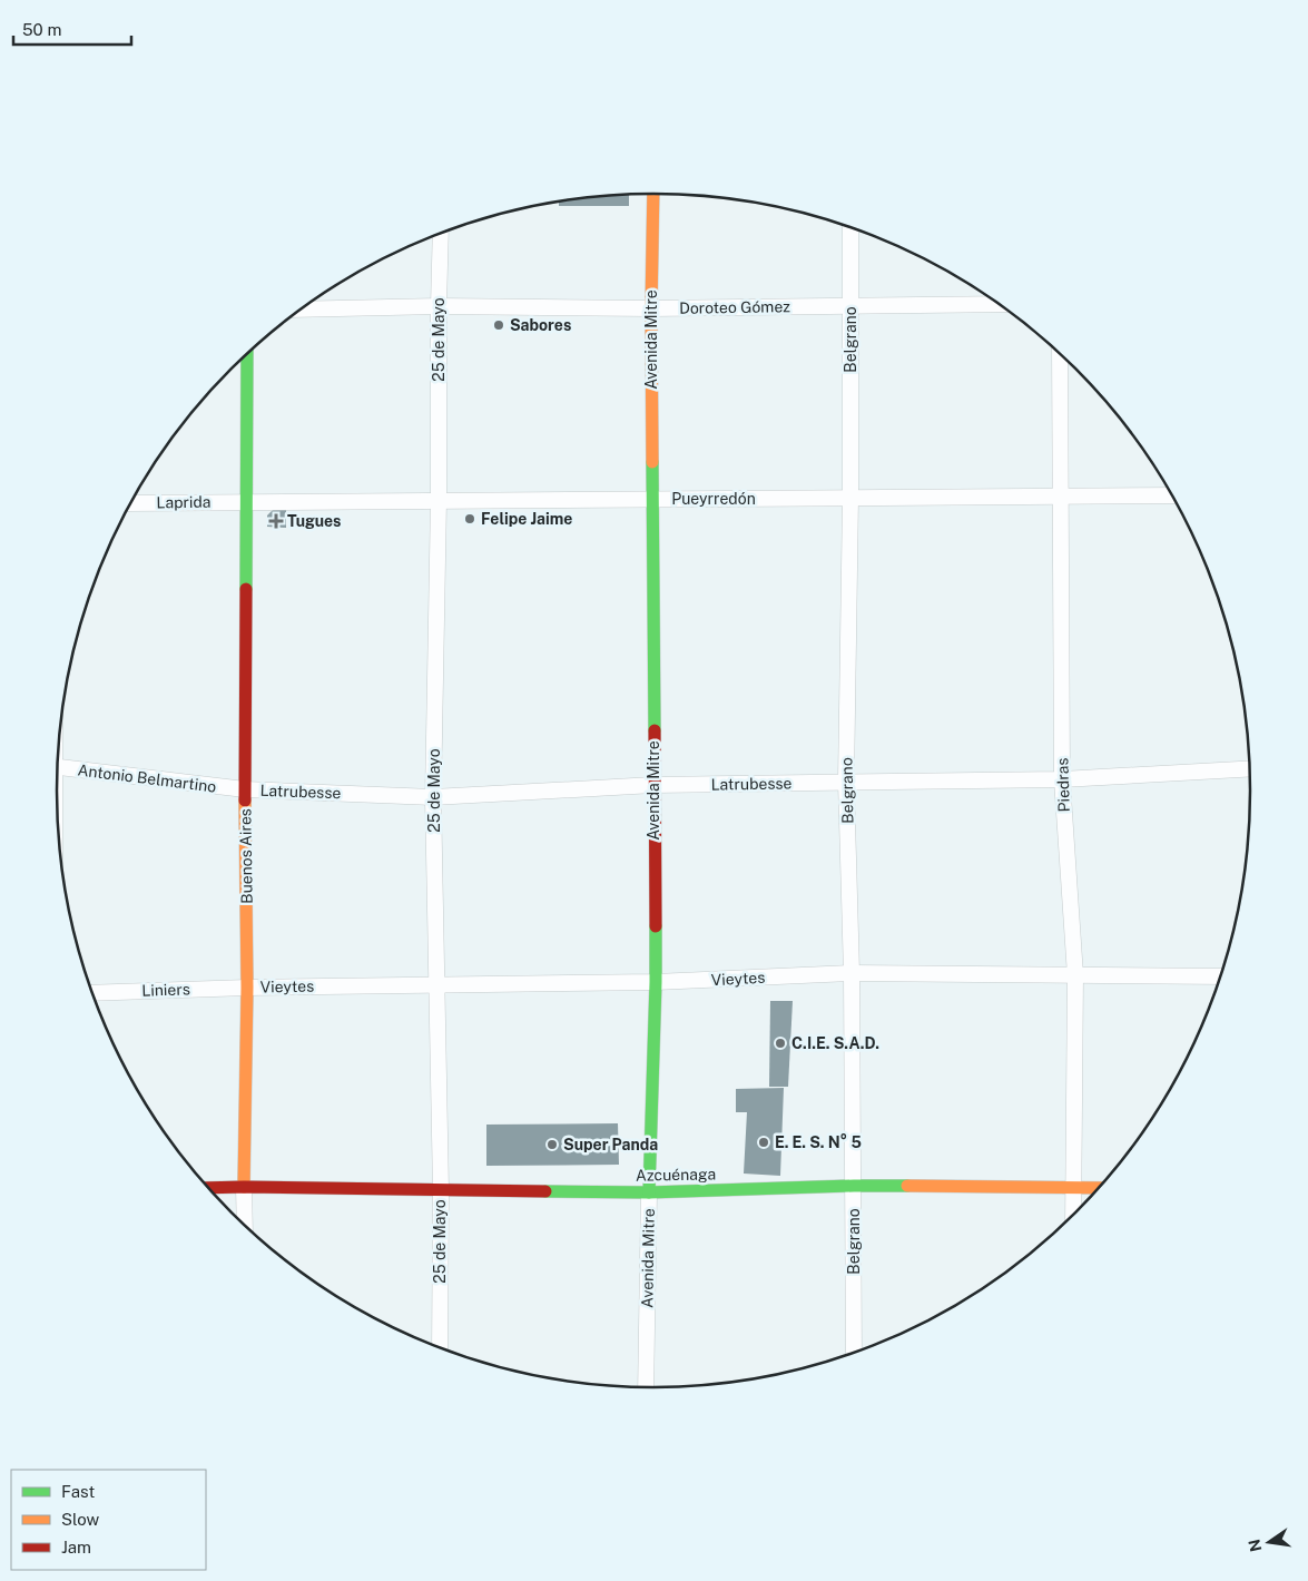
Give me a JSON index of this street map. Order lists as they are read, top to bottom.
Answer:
{
  "streets": {
    "street": [
      "Doroteo Gómez",
      "25 de Mayo",
      "Avenida Mitre",
      "Belgrano",
      "Pueyrredón",
      "Laprida",
      "Antonio Belmartino",
      "Latrubesse",
      "Piedras",
      "Buenos Aires",
      "Vieytes",
      "Liniers",
      "Azcuénaga"
    ]
  },
  "crossings": [
    ["Doroteo Gómez", "25 de Mayo"],
    ["Doroteo Gómez", "Avenida Mitre"],
    ["Doroteo Gómez", "Belgrano"],
    ["25 de Mayo", "Pueyrredón"],
    ["25 de Mayo", "Latrubesse"],
    ["25 de Mayo", "Vieytes"],
    ["25 de Mayo", "Azcuénaga"],
    ["Avenida Mitre", "Pueyrredón"],
    ["Avenida Mitre", "Latrubesse"],
    ["Avenida Mitre", "Vieytes"],
    ["Avenida Mitre", "Azcuénaga"],
    ["Belgrano", "Pueyrredón"],
    ["Belgrano", "Latrubesse"],
    ["Belgrano", "Vieytes"],
    ["Belgrano", "Azcuénaga"],
    ["Pueyrredón", "Laprida"],
    ["Pueyrredón", "Piedras"],
    ["Pueyrredón", "Buenos Aires"],
    ["Laprida", "Buenos Aires"],
    ["Antonio Belmartino", "Latrubesse"],
    ["Antonio Belmartino", "Buenos Aires"],
    ["Latrubesse", "Piedras"],
    ["Latrubesse", "Buenos Aires"],
    ["Piedras", "Vieytes"],
    ["Piedras", "Azcuénaga"],
    ["Buenos Aires", "Vieytes"],
    ["Buenos Aires", "Liniers"],
    ["Buenos Aires", "Azcuénaga"],
    ["Vieytes", "Liniers"]
  ],
  "places": {
    "other": [
      "Sabores",
      "Felipe Jaime",
      "C.I.E. S.A.D.",
      "E. E. S. N° 5",
      "Super Panda"
    ],
    "health": ["Tugues"]
  },
  "legend": ["Fast", "Slow", "Jam"],
  "scale_bar": "50 m",
  "north": "left"
}
